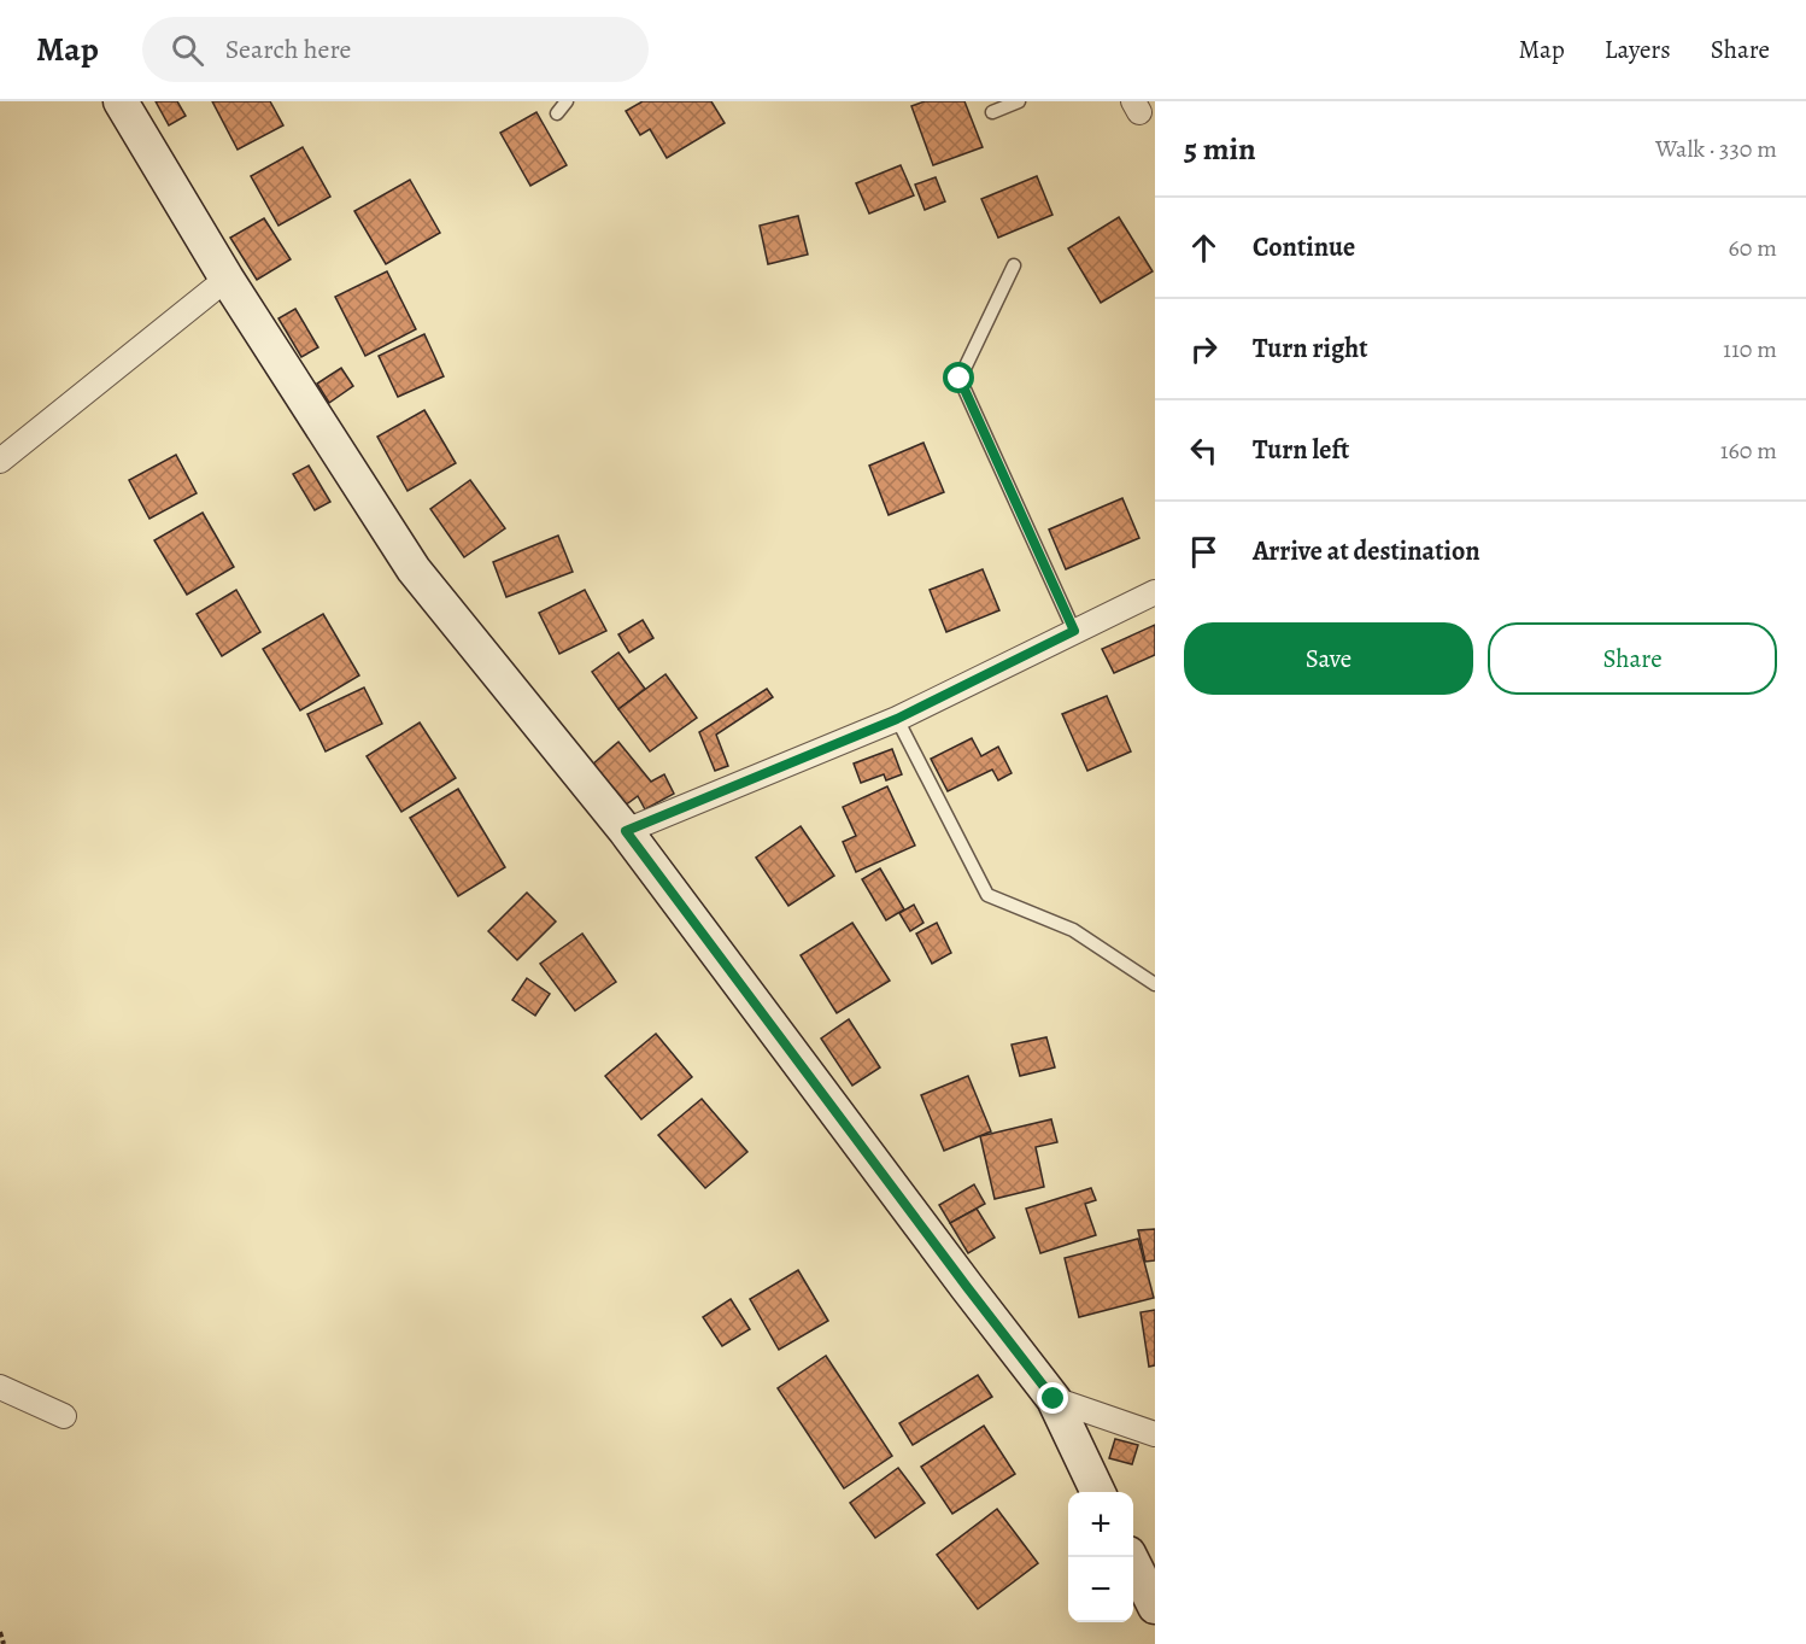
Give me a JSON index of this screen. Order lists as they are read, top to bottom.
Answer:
{
  "page": {
    "header": "Map",
    "search": "Search here",
    "nav": ["Map", "Layers", "Share"],
    "heading": ["5 min", "Walk · 330 m"],
    "list": [
      ["Continue", "60 m"],
      ["Turn right", "110 m"],
      ["Turn left", "160 m"],
      "Arrive at destination"
    ],
    "buttons": ["Save", "Share"],
    "map_buttons": ["+", "−"]
  }
}
